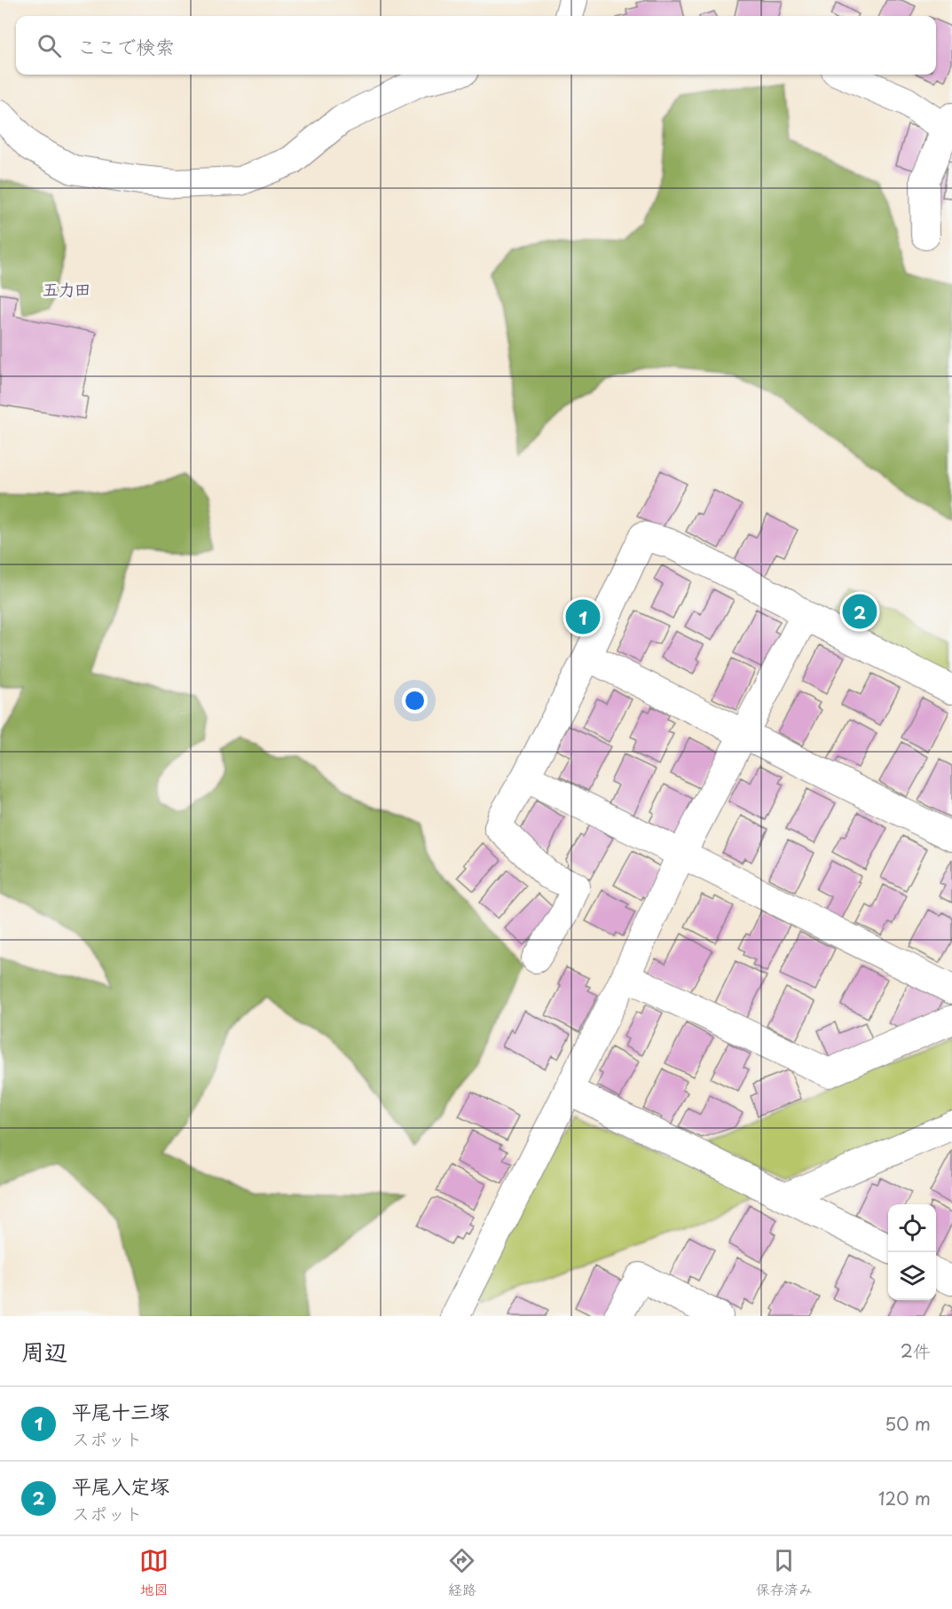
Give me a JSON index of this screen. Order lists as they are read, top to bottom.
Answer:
{
  "districts": ["五力田"],
  "page": {
    "search": "ここで検索",
    "pins": ["2", "1"],
    "heading": ["周辺", "2件"],
    "list": [
      {
        "mark": "1",
        "name": "平尾十三塚",
        "note": "スポット",
        "value": "50 m"
      },
      {
        "mark": "2",
        "name": "平尾入定塚",
        "note": "スポット",
        "value": "120 m"
      }
    ],
    "nav": ["地図", "経路", "保存済み"]
  }
}
